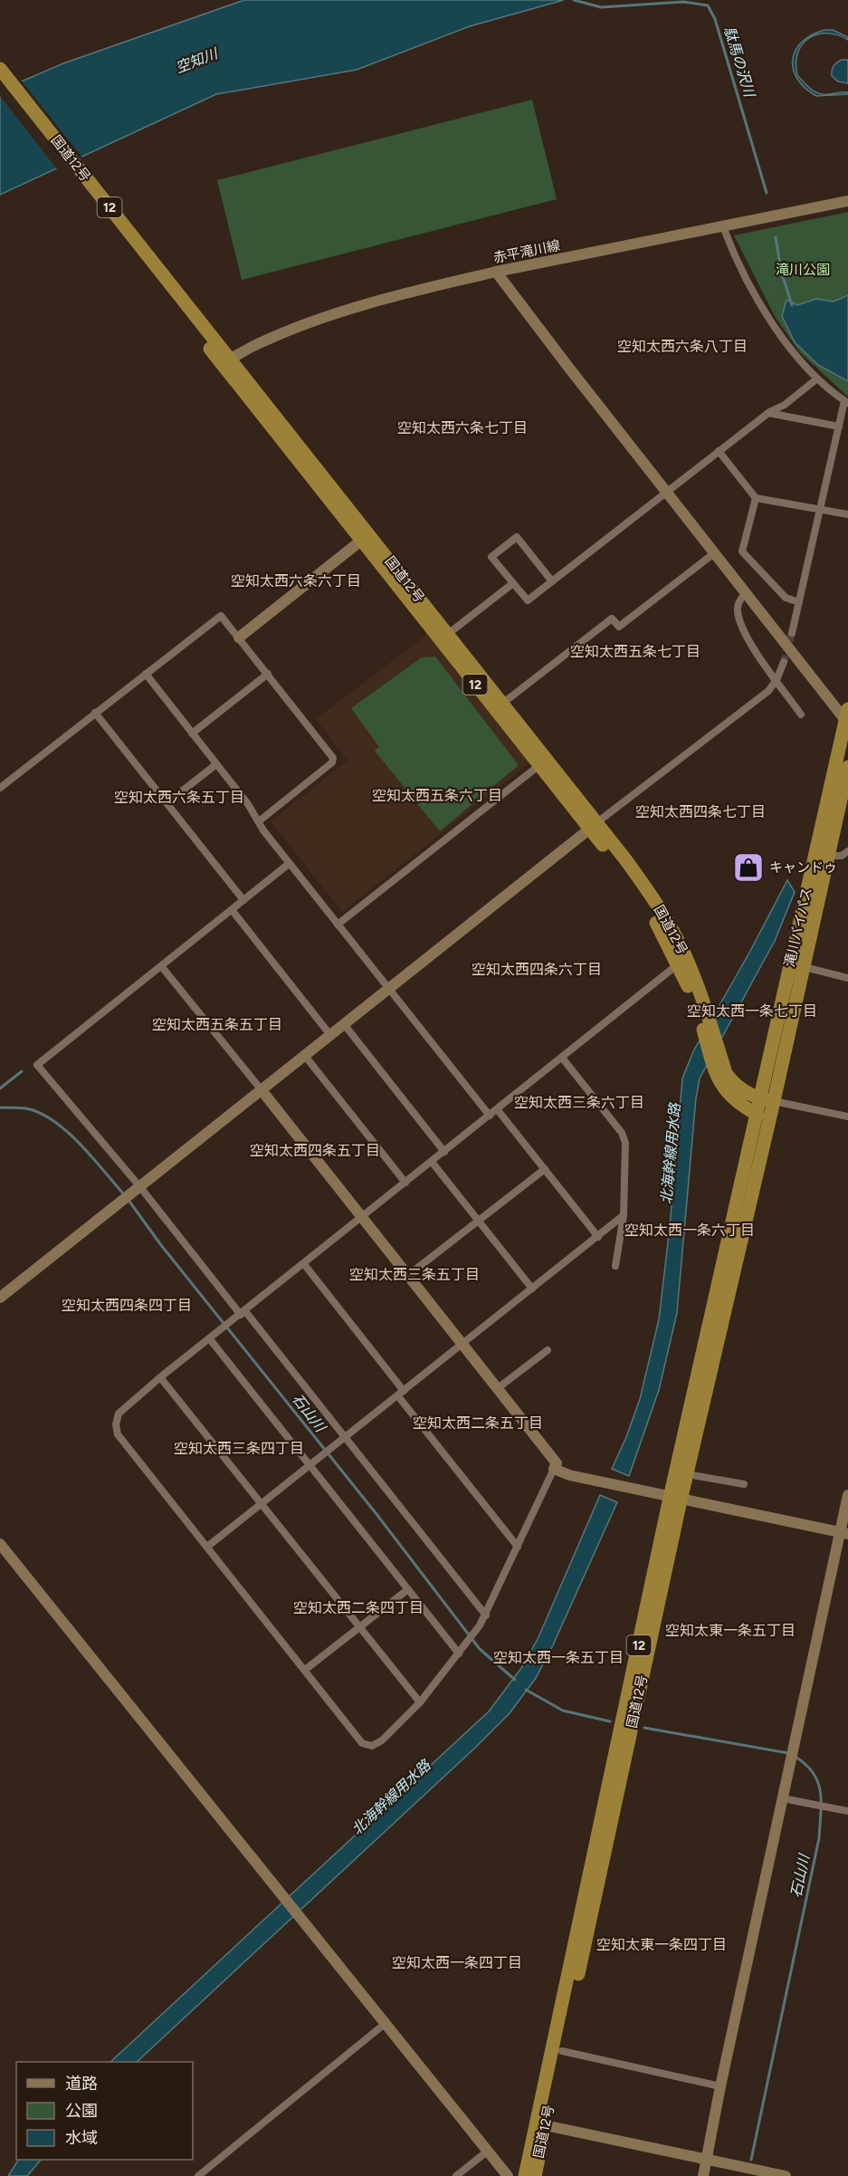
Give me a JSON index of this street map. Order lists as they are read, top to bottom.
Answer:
{
  "streets": {
    "highway": ["国道12号", "12", "滝川バイパス"],
    "street": ["赤平滝川線"]
  },
  "crossings": [
    ["国道12号", "赤平滝川線"],
    ["国道12号", "滝川バイパス"]
  ],
  "districts": [
    "空知太西六条八丁目",
    "空知太西六条七丁目",
    "空知太西六条六丁目",
    "空知太西五条七丁目",
    "空知太西五条六丁目",
    "空知太西六条五丁目",
    "空知太西四条七丁目",
    "空知太西四条六丁目",
    "空知太西一条七丁目",
    "空知太西五条五丁目",
    "空知太西三条六丁目",
    "空知太西四条五丁目",
    "空知太西一条六丁目",
    "空知太西三条五丁目",
    "空知太西四条四丁目",
    "空知太西二条五丁目",
    "空知太西三条四丁目",
    "空知太西二条四丁目",
    "空知太東一条五丁目",
    "空知太西一条五丁目",
    "空知太東一条四丁目",
    "空知太西一条四丁目"
  ],
  "water": [
    "空知川",
    "駄馬の沢川",
    "北海幹線用水路",
    "石山川"
  ],
  "parks": ["滝川公園"],
  "places": {
    "shop": ["キャンドゥ"]
  },
  "legend": ["道路", "公園", "水域"]
}
